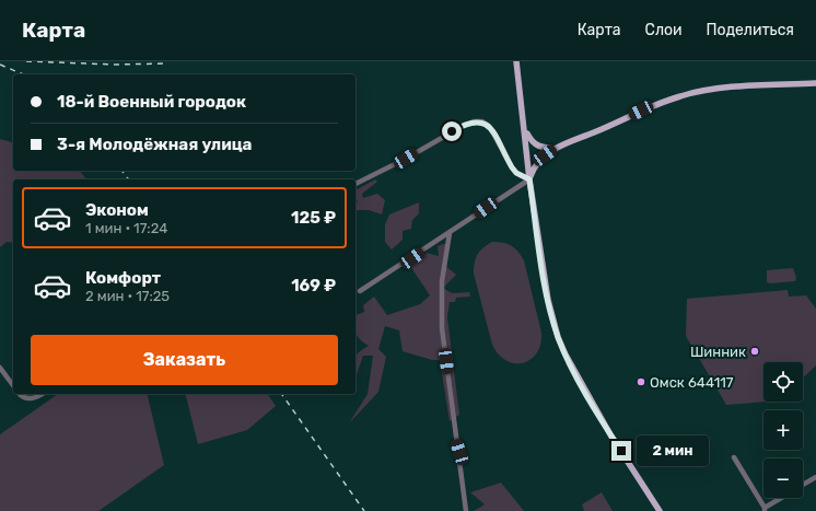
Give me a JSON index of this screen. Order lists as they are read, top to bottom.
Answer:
{
  "places": ["Шинник", "Омск 644117"],
  "page": {
    "header": "Карта",
    "nav": ["Карта", "Слои", "Поделиться"],
    "banner": ["18-й Военный городок", "3-я Молодёжная улица"],
    "list": [
      {
        "name": "Эконом",
        "note": "1 мин · 17:24",
        "value": "125 ₽"
      },
      {
        "name": "Комфорт",
        "note": "2 мин · 17:25",
        "value": "169 ₽"
      }
    ],
    "buttons": "Заказать",
    "map_buttons": ["+", "−"],
    "bubble": "2 мин"
  }
}
